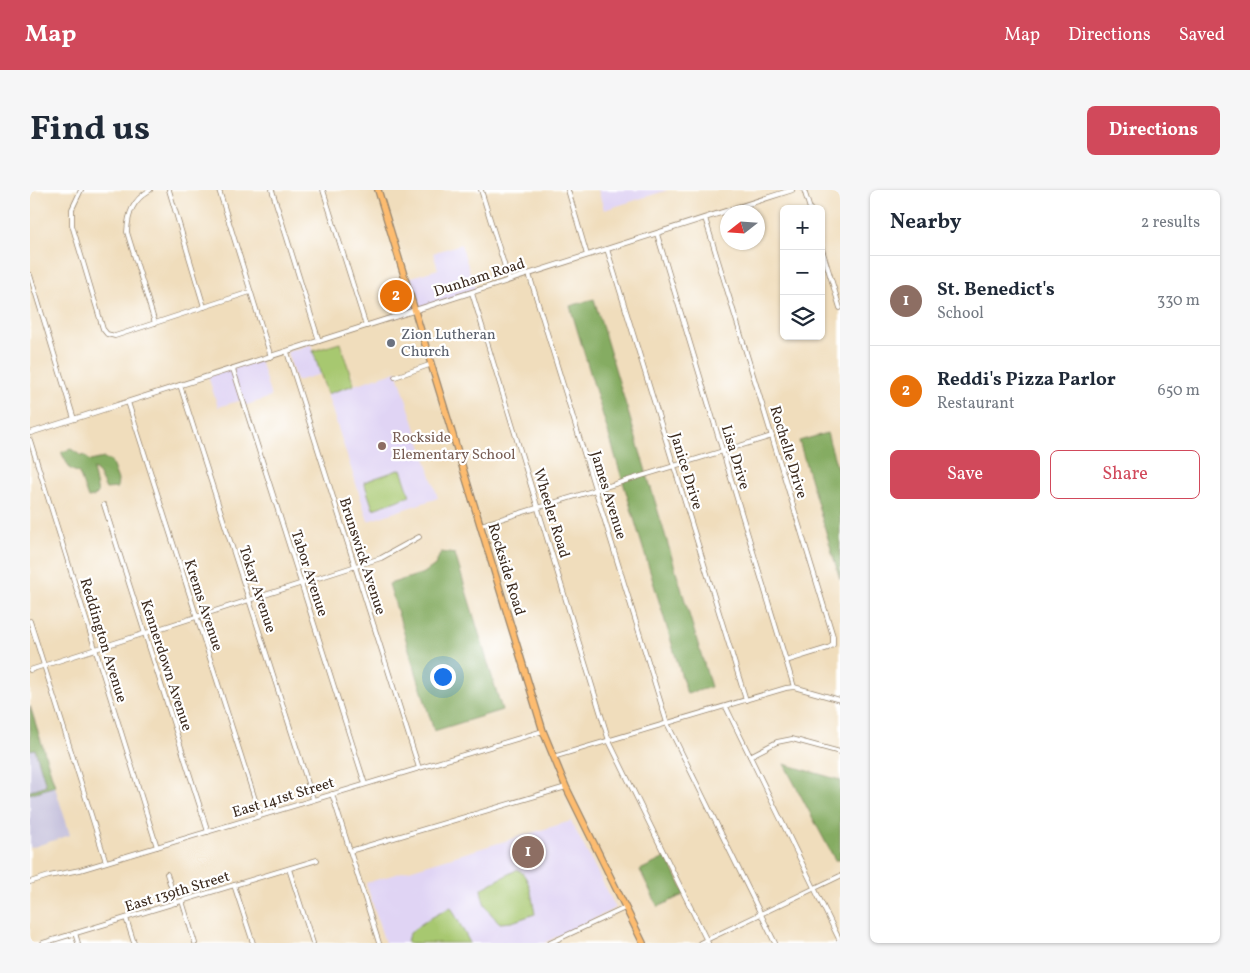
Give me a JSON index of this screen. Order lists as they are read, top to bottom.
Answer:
{
  "streets": {
    "main road": ["Rockside Road"],
    "street": [
      "Dunham Road",
      "Rochelle Drive",
      "Lisa Drive",
      "Janice Drive",
      "James Avenue",
      "Wheeler Road",
      "Brunswick Avenue",
      "Tabor Avenue",
      "Tokay Avenue",
      "Krems Avenue",
      "Reddington Avenue",
      "Kennerdown Avenue",
      "East 141st Street",
      "East 139th Street"
    ]
  },
  "crossings": [
    ["Dunham Road", "Rochelle Drive"],
    ["Dunham Road", "Lisa Drive"],
    ["Dunham Road", "Janice Drive"],
    ["Dunham Road", "James Avenue"],
    ["Dunham Road", "Wheeler Road"],
    ["Dunham Road", "Brunswick Avenue"],
    ["Dunham Road", "Rockside Road"],
    ["Dunham Road", "Tabor Avenue"],
    ["Dunham Road", "Tokay Avenue"],
    ["Dunham Road", "Krems Avenue"],
    ["Rochelle Drive", "Lisa Drive"],
    ["Brunswick Avenue", "East 141st Street"],
    ["Rockside Road", "East 141st Street"],
    ["Tabor Avenue", "East 141st Street"],
    ["Tokay Avenue", "East 141st Street"],
    ["Krems Avenue", "East 141st Street"],
    ["Reddington Avenue", "East 141st Street"],
    ["Kennerdown Avenue", "East 141st Street"]
  ],
  "places": ["Zion Lutheran Church", "Rockside Elementary School"],
  "north": "left",
  "page": {
    "header": "Map",
    "nav": ["Map", "Directions", "Saved"],
    "title": "Find us",
    "buttons": [
      "Directions",
      ["Save", "Share"]
    ],
    "heading": ["Nearby", "2 results"],
    "map_buttons": ["+", "−"],
    "list": [
      {
        "mark": "1",
        "name": "St. Benedict's",
        "note": "School",
        "value": "330 m"
      },
      {
        "mark": "2",
        "name": "Reddi's Pizza Parlor",
        "note": "Restaurant",
        "value": "650 m"
      }
    ],
    "pins": ["2", "1"]
  }
}
